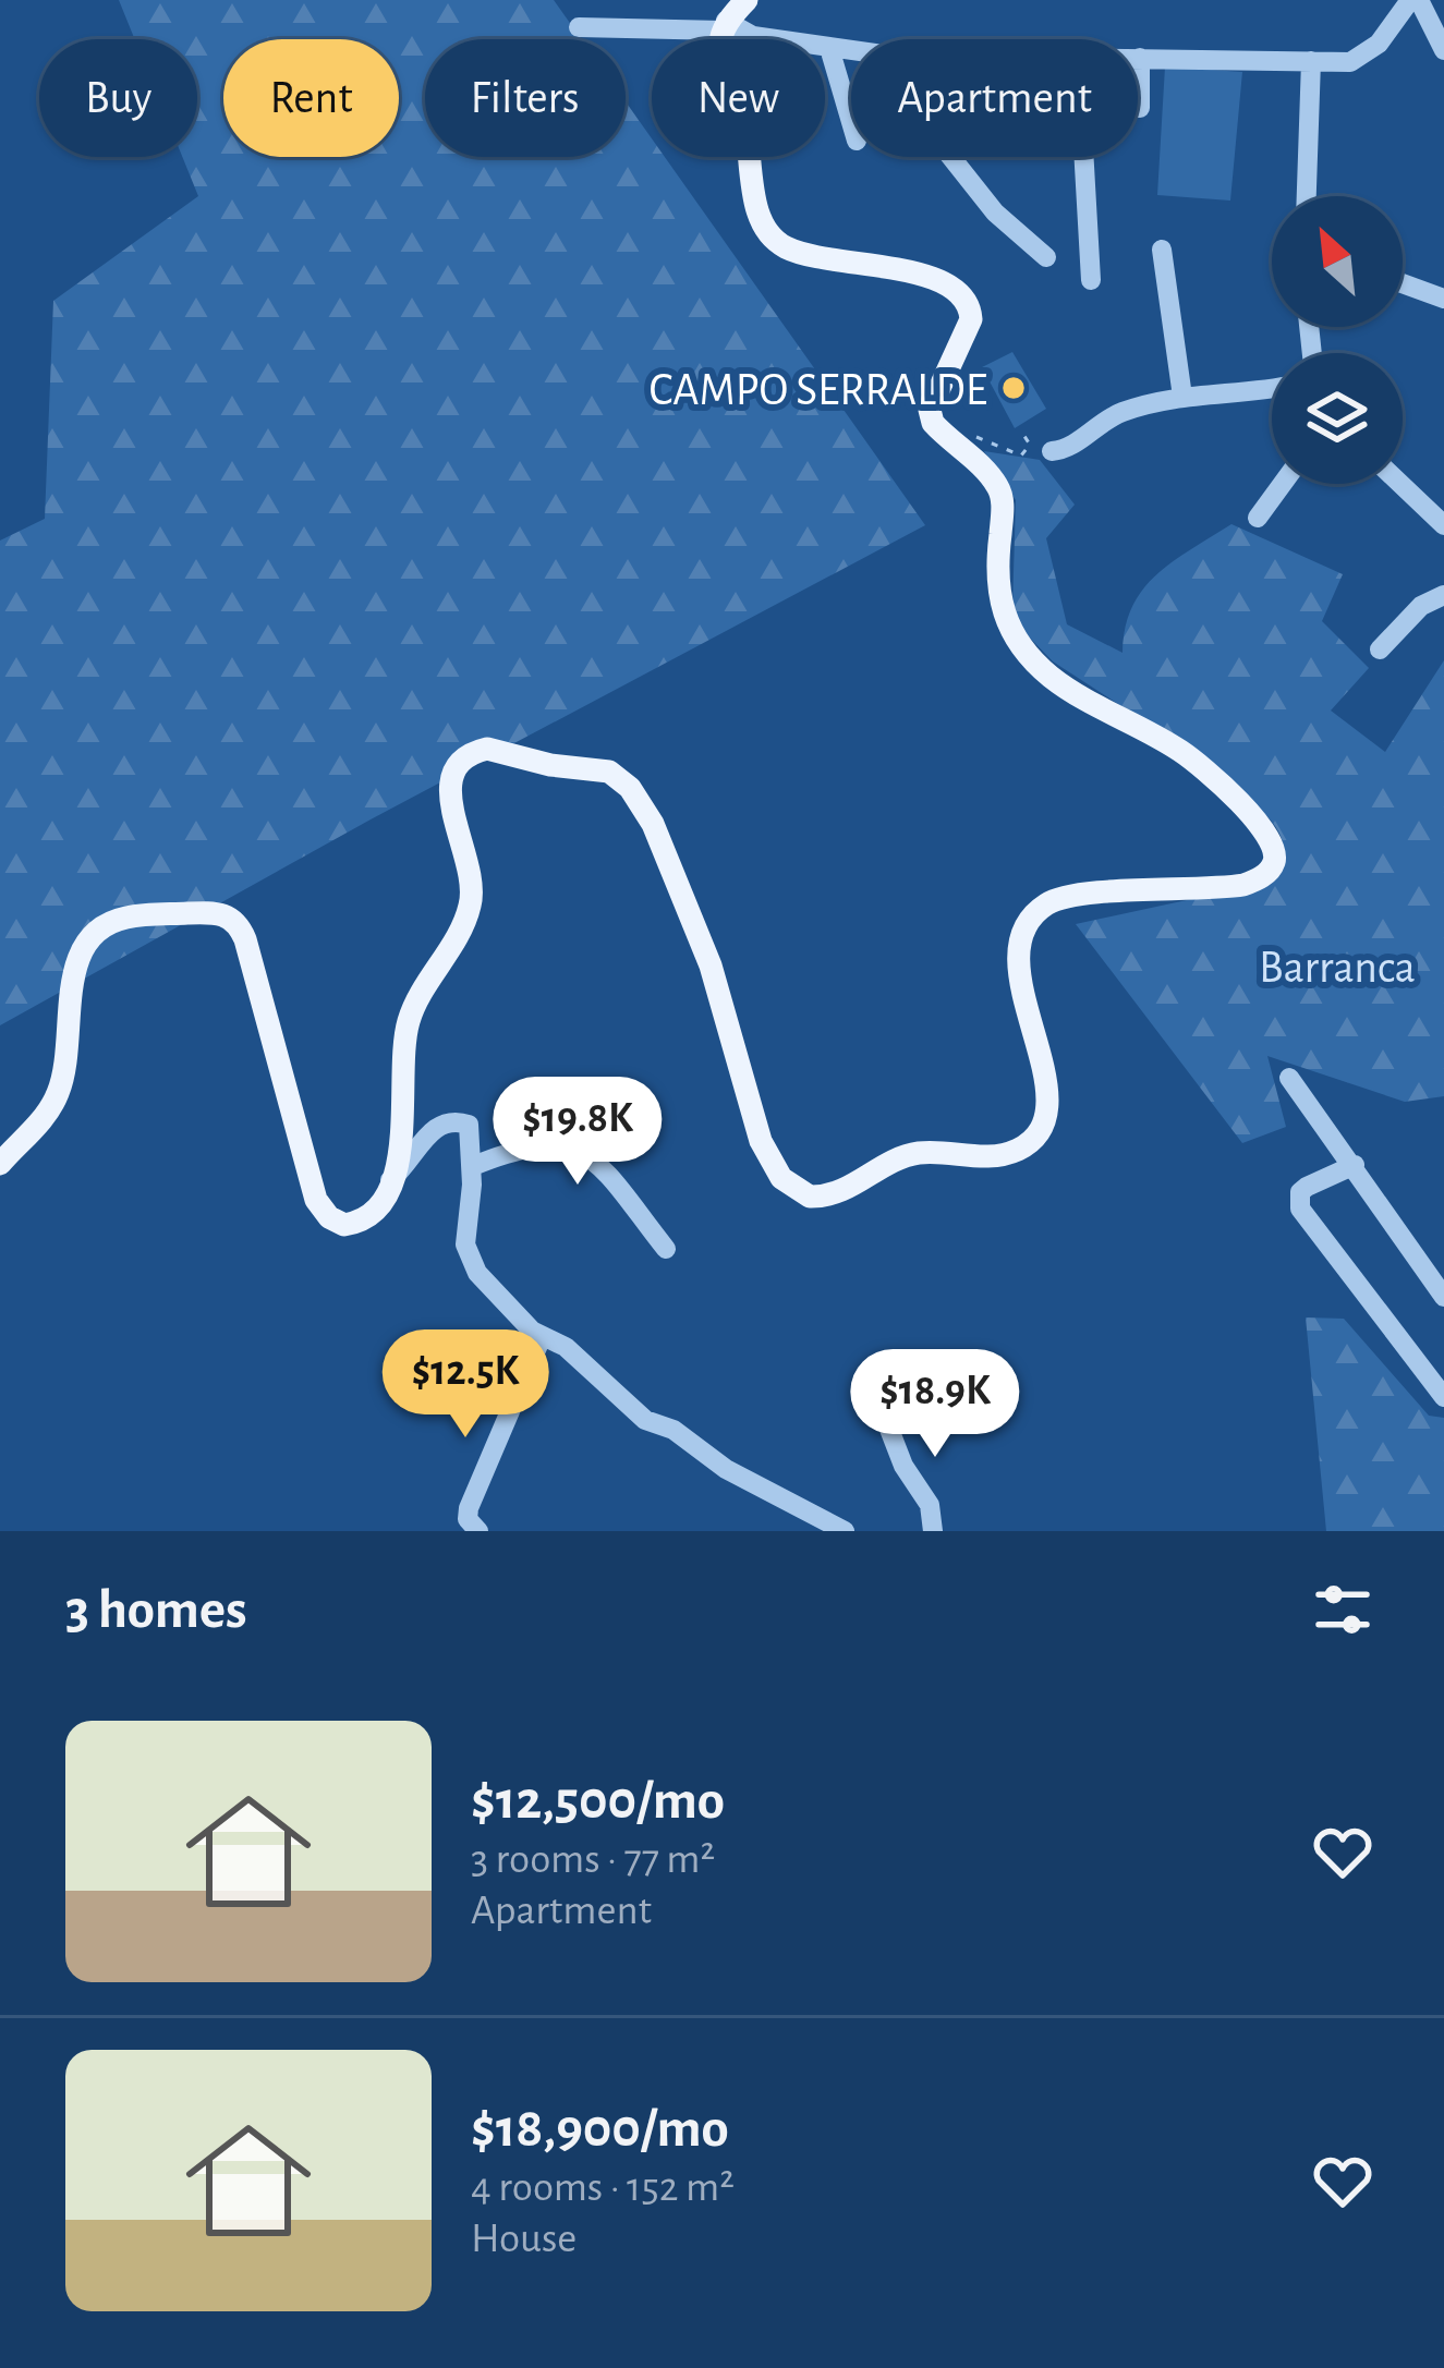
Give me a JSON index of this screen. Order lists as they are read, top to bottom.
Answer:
{
  "parks": ["Barranca"],
  "places": ["CAMPO SERRALDE"],
  "north": "top left",
  "page": {
    "chip": [
      "Buy",
      "Rent",
      "Filters",
      "New",
      "Apartment"
    ],
    "price": ["$19.8K", "$12.5K", "$18.9K"],
    "heading": "3 homes",
    "list": [
      {
        "name": "$12,500/mo",
        "note": "3 rooms · 77 m² · Apartment"
      },
      {
        "name": "$18,900/mo",
        "note": "4 rooms · 152 m² · House"
      }
    ]
  }
}
